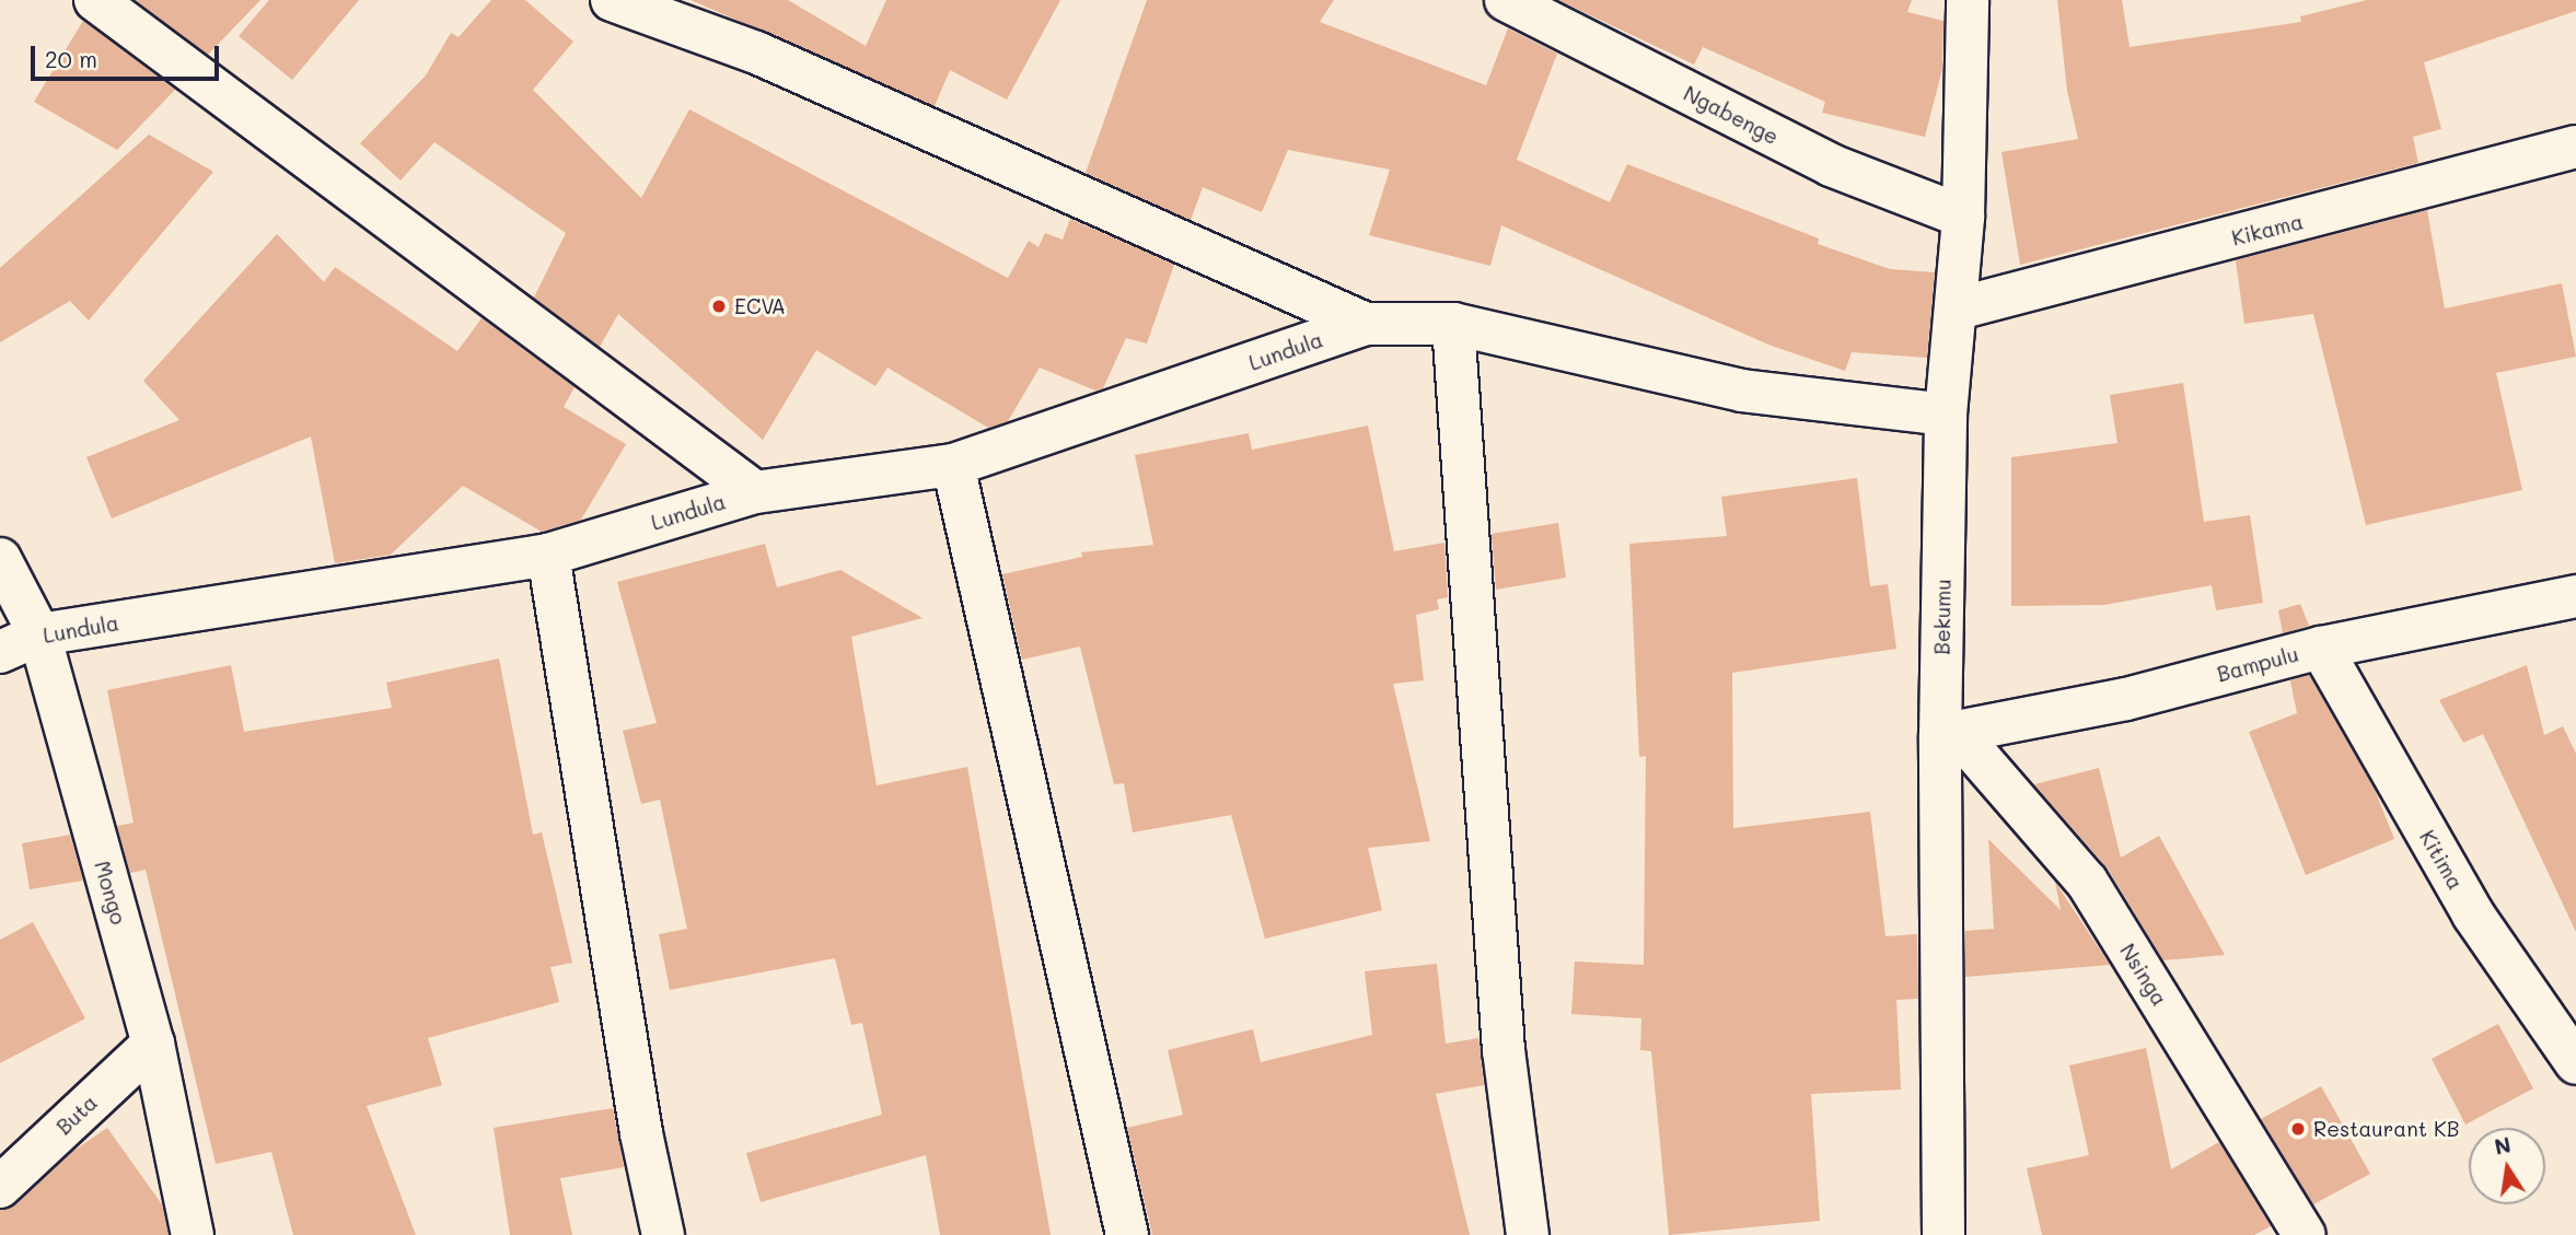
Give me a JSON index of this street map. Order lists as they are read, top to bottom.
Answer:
{
  "streets": {
    "street": [
      "Ngabenge",
      "Kikama",
      "Lundula",
      "Bekumu",
      "Bampulu",
      "Kitima",
      "Mongo",
      "Nsinga",
      "Buta"
    ]
  },
  "crossings": [
    ["Ngabenge", "Bekumu"],
    ["Kikama", "Bekumu"],
    ["Lundula", "Mongo"],
    ["Bekumu", "Bampulu"],
    ["Bekumu", "Nsinga"],
    ["Bampulu", "Kitima"],
    ["Bampulu", "Nsinga"],
    ["Mongo", "Buta"]
  ],
  "places": ["ECVA", "Restaurant KB"],
  "scale_bar": "20 m",
  "north": "top"
}
